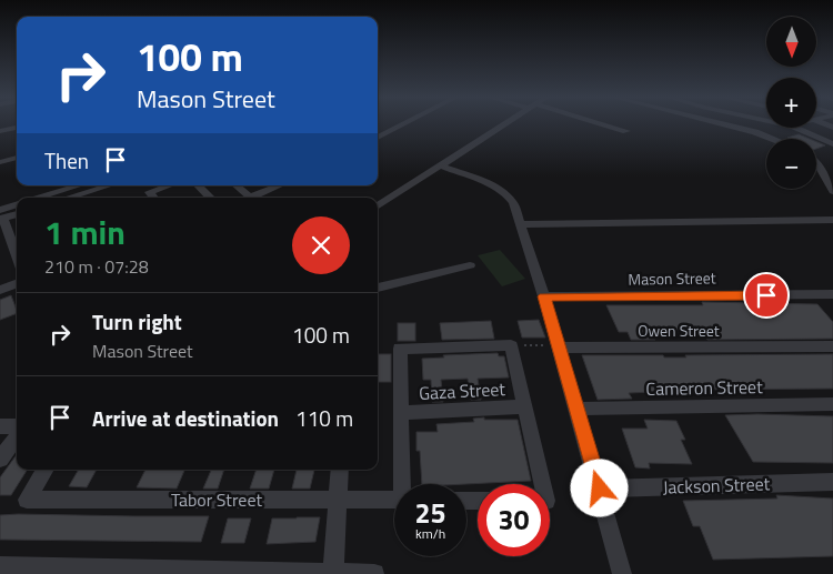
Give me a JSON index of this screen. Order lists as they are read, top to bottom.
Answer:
{
  "streets": {
    "street": [
      "Mason Street",
      "Owen Street",
      "Cameron Street",
      "Gaza Street",
      "Jackson Street",
      "Tabor Street"
    ]
  },
  "north": "bottom",
  "page": {
    "map_buttons": ["+", "−"],
    "turn": ["100 m", "Mason Street"],
    "then": "Then",
    "heading": ["1 min", "210 m · 07:28"],
    "list": [
      {
        "name": "Turn right",
        "note": "Mason Street",
        "value": "100 m"
      },
      {
        "name": "Arrive at destination",
        "value": "110 m"
      }
    ],
    "speed": "25 km/h",
    "limit": "30"
  }
}
